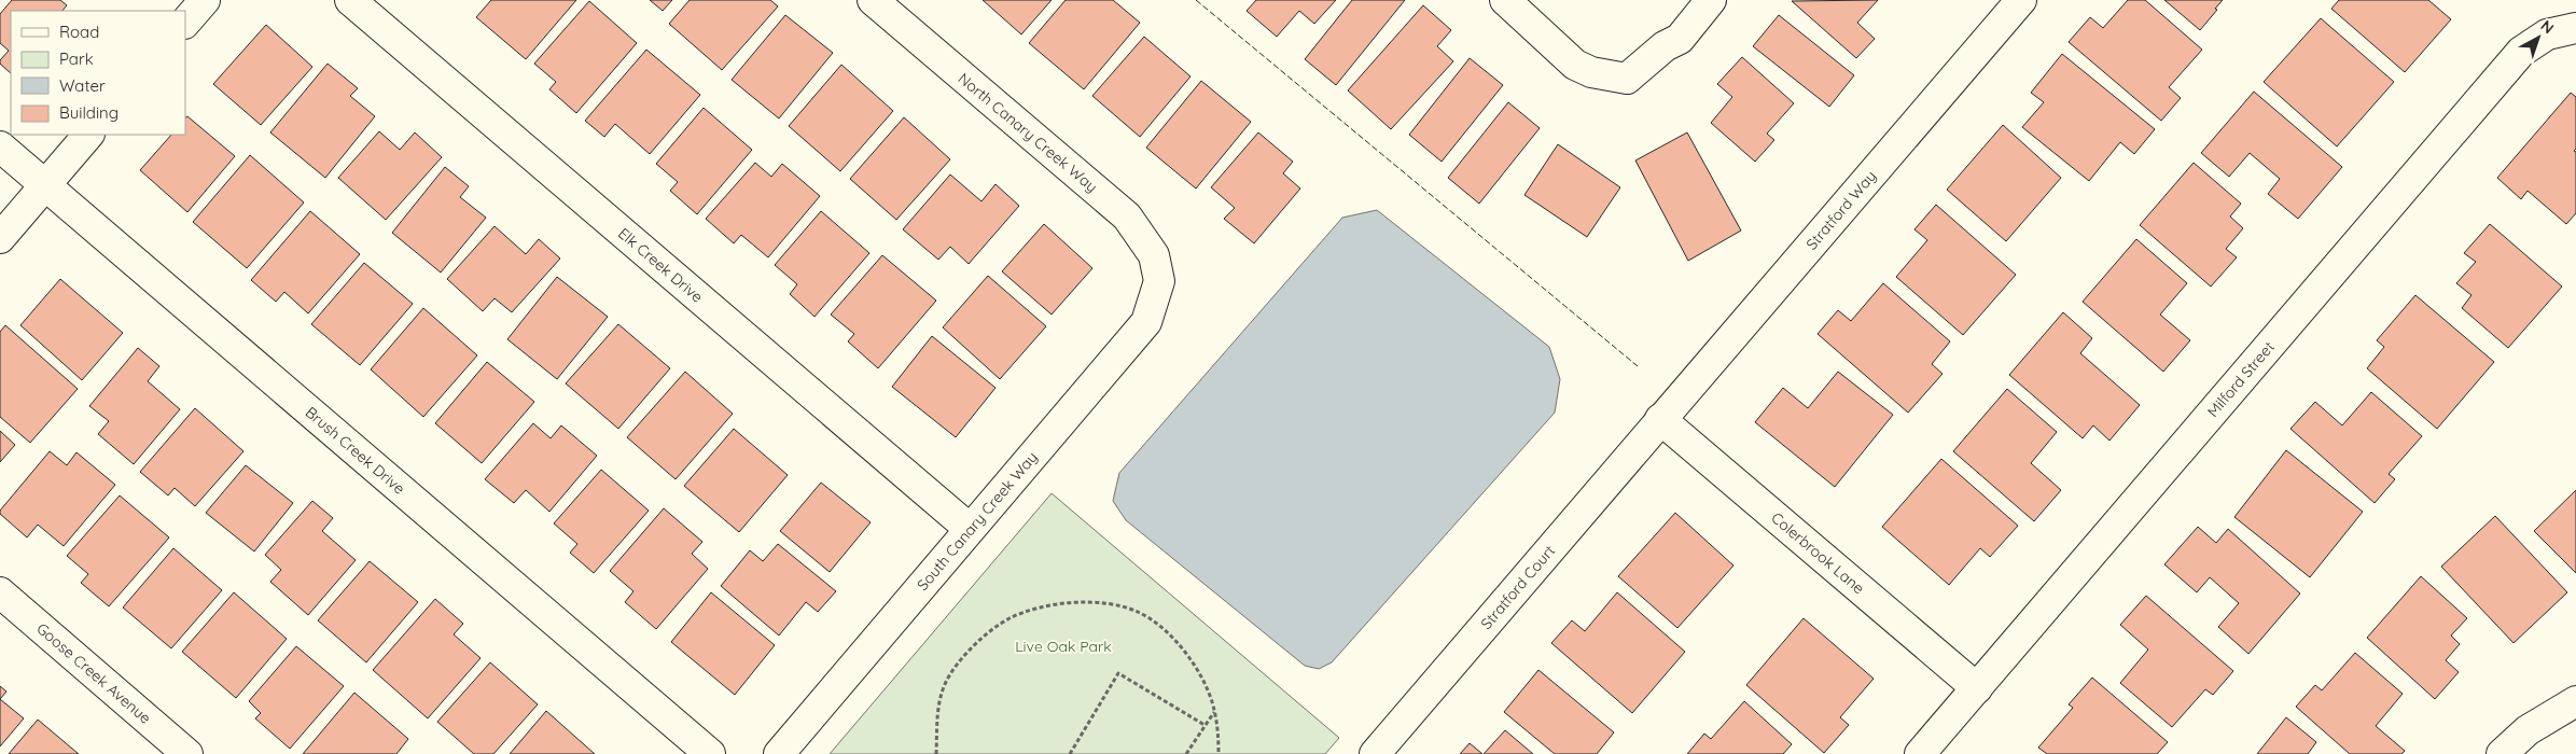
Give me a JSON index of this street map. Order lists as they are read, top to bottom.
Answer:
{
  "streets": {
    "street": [
      "North Canary Creek Way",
      "Stratford Way",
      "Elk Creek Drive",
      "Milford Street",
      "Brush Creek Drive",
      "South Canary Creek Way",
      "Colerbrook Lane",
      "Stratford Court",
      "Goose Creek Avenue"
    ]
  },
  "crossings": [
    ["North Canary Creek Way", "South Canary Creek Way"],
    ["Stratford Way", "Colerbrook Lane"],
    ["Stratford Way", "Stratford Court"],
    ["Elk Creek Drive", "South Canary Creek Way"],
    ["Milford Street", "Colerbrook Lane"],
    ["Colerbrook Lane", "Stratford Court"]
  ],
  "parks": ["Live Oak Park"],
  "legend": [
    "Road",
    "Park",
    "Water",
    "Building"
  ],
  "north": "top right"
}
